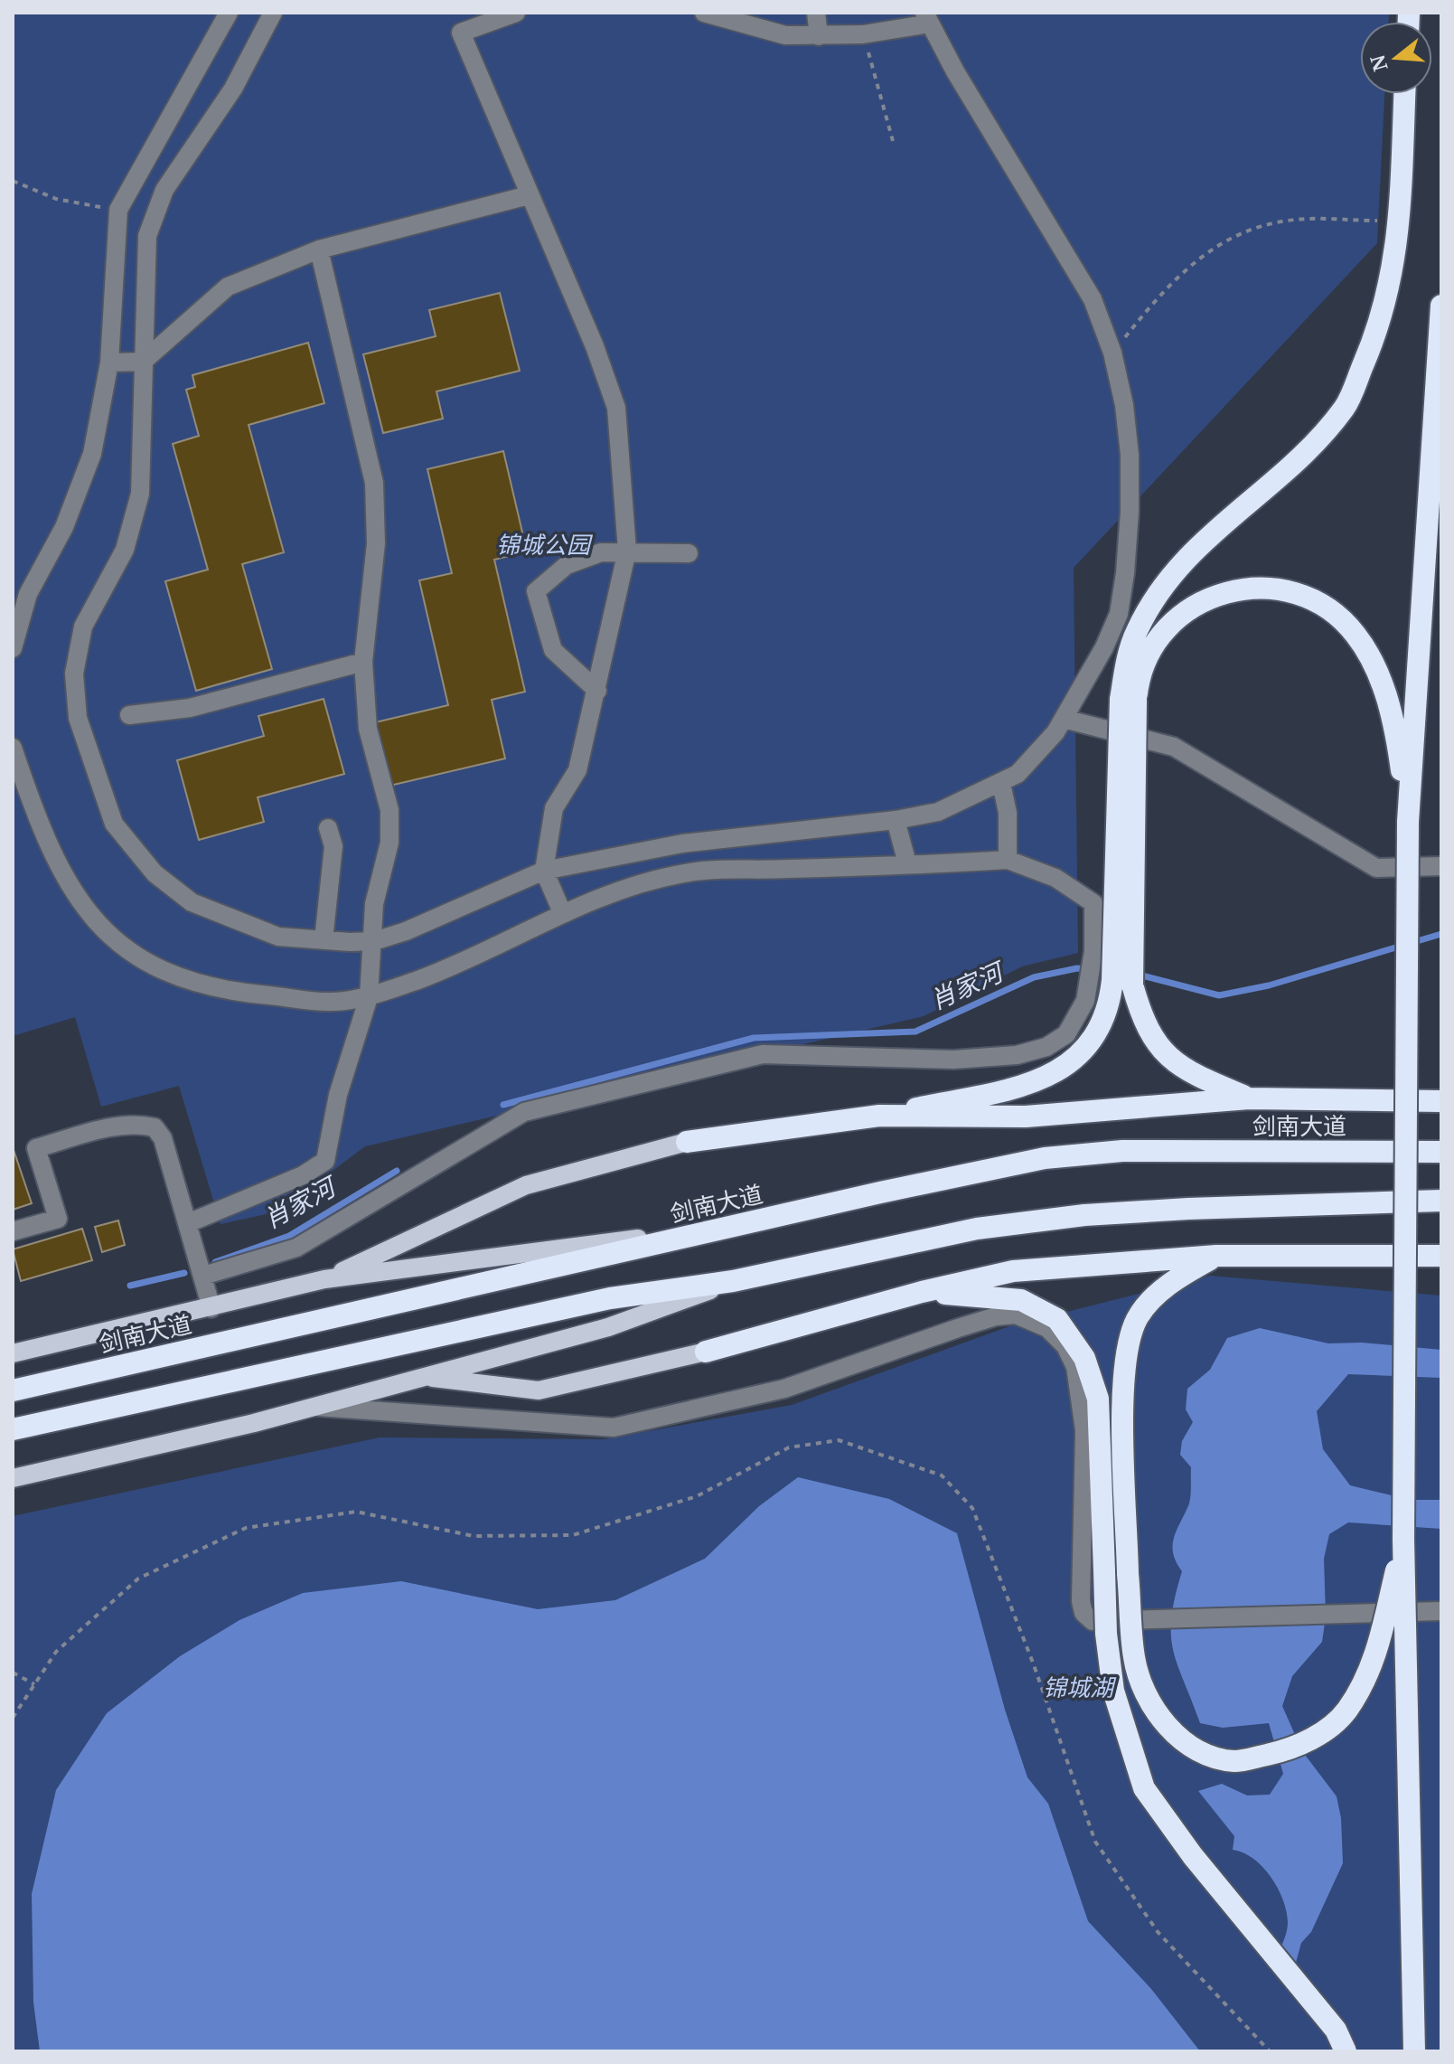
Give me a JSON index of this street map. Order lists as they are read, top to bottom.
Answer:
{
  "streets": {
    "highway": ["剑南大道"]
  },
  "water": ["肖家河"],
  "parks": ["锦城公园", "锦城湖"],
  "north": "left"
}
